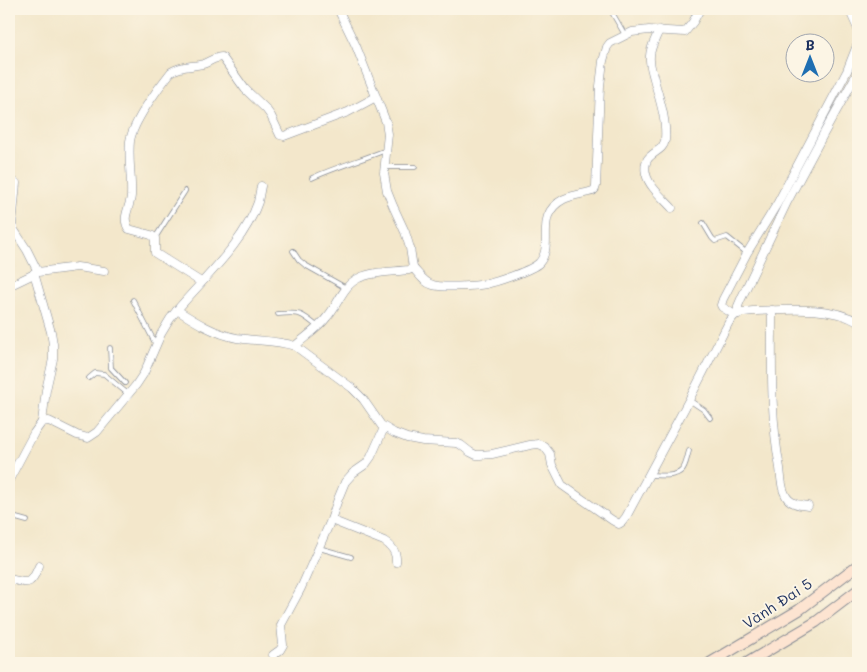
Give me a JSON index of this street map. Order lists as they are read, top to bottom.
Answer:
{
  "streets": {
    "main road": ["Vành Đai 5"]
  },
  "north": "top"
}
